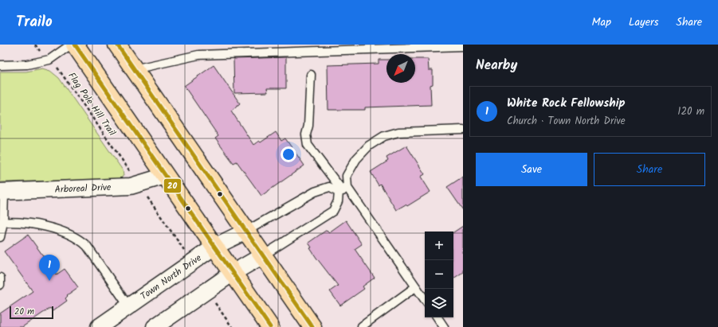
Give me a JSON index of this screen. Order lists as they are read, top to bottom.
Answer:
{
  "streets": {
    "street": ["Arboreal Drive", "Town North Drive"],
    "path": ["Flag Pole Hill Trail"]
  },
  "lines": ["transit line 20"],
  "scale_bar": "20 m",
  "north": "bottom left",
  "page": {
    "header": "Trailo",
    "nav": ["Map", "Layers", "Share"],
    "heading": "Nearby",
    "list": [
      {
        "mark": "1",
        "name": "White Rock Fellowship",
        "note": "Church · Town North Drive",
        "value": "120 m"
      }
    ],
    "buttons": ["Save", "Share"],
    "map_buttons": ["+", "−"],
    "pins": "1",
    "scale": "20 m"
  }
}
